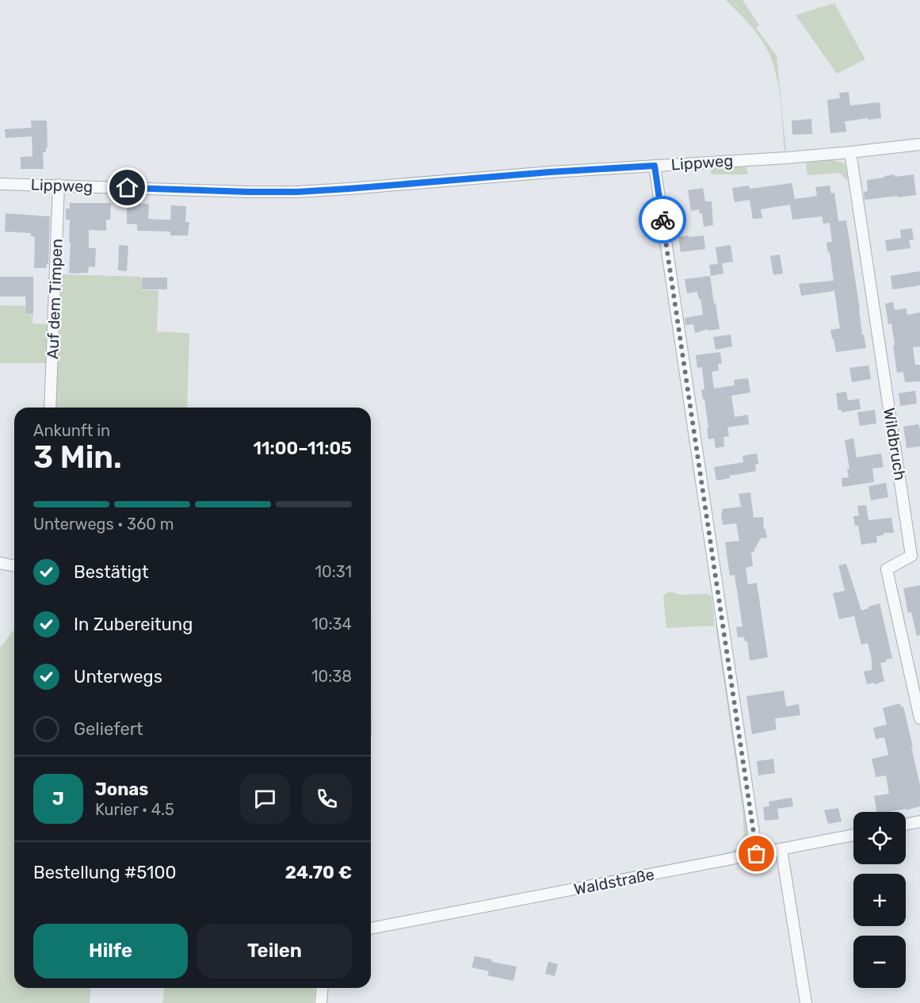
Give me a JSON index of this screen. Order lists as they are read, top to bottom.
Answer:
{
  "streets": {
    "street": [
      "Lippweg",
      "Auf dem Timpen",
      "Wildbruch",
      "Waldstraße"
    ]
  },
  "crossings": [
    ["Lippweg", "Auf dem Timpen"],
    ["Lippweg", "Wildbruch"]
  ],
  "page": {
    "heading": ["3 Min.", "Ankunft in", "11:00–11:05"],
    "panel": [
      "Jonas",
      "Kurier · 4.5",
      "Bestellung #5100",
      "24.70 €"
    ],
    "bar": "Unterwegs · 360 m",
    "list": [
      ["Bestätigt", "10:31"],
      ["In Zubereitung", "10:34"],
      ["Unterwegs", "10:38"],
      "Geliefert"
    ],
    "round": "J",
    "map_buttons": ["+", "−"],
    "buttons": ["Hilfe", "Teilen"]
  }
}
